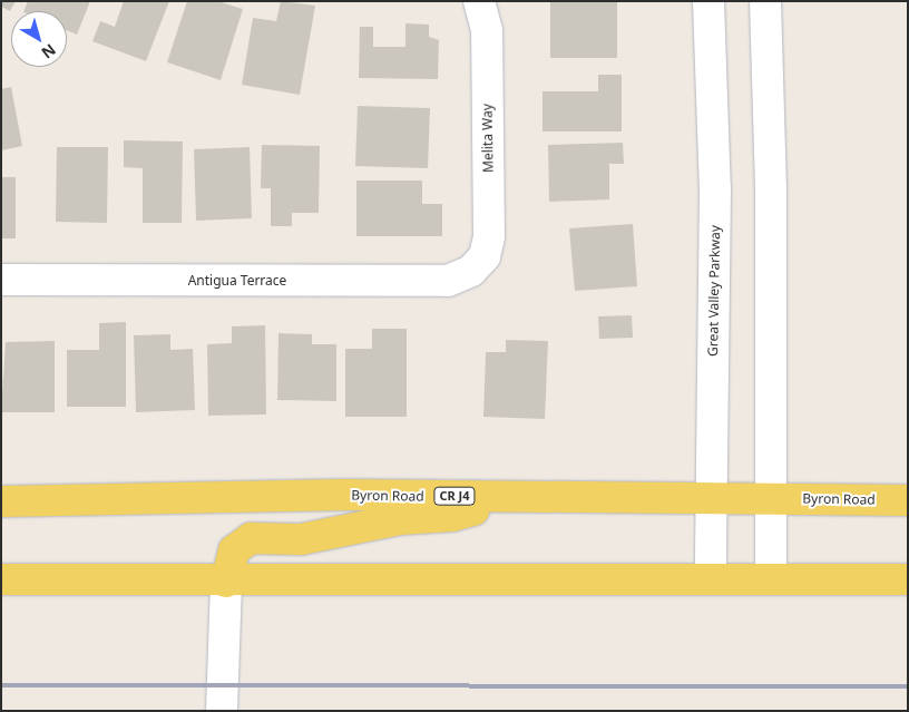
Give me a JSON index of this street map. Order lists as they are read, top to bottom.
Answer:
{
  "streets": {
    "main road": [
      "Melita Way",
      "Antigua Terrace",
      "Great Valley Parkway",
      "Byron Road",
      "CR J4"
    ]
  },
  "crossings": [
    ["Melita Way", "Antigua Terrace"],
    ["Great Valley Parkway", "Byron Road"]
  ],
  "north": "bottom right"
}
